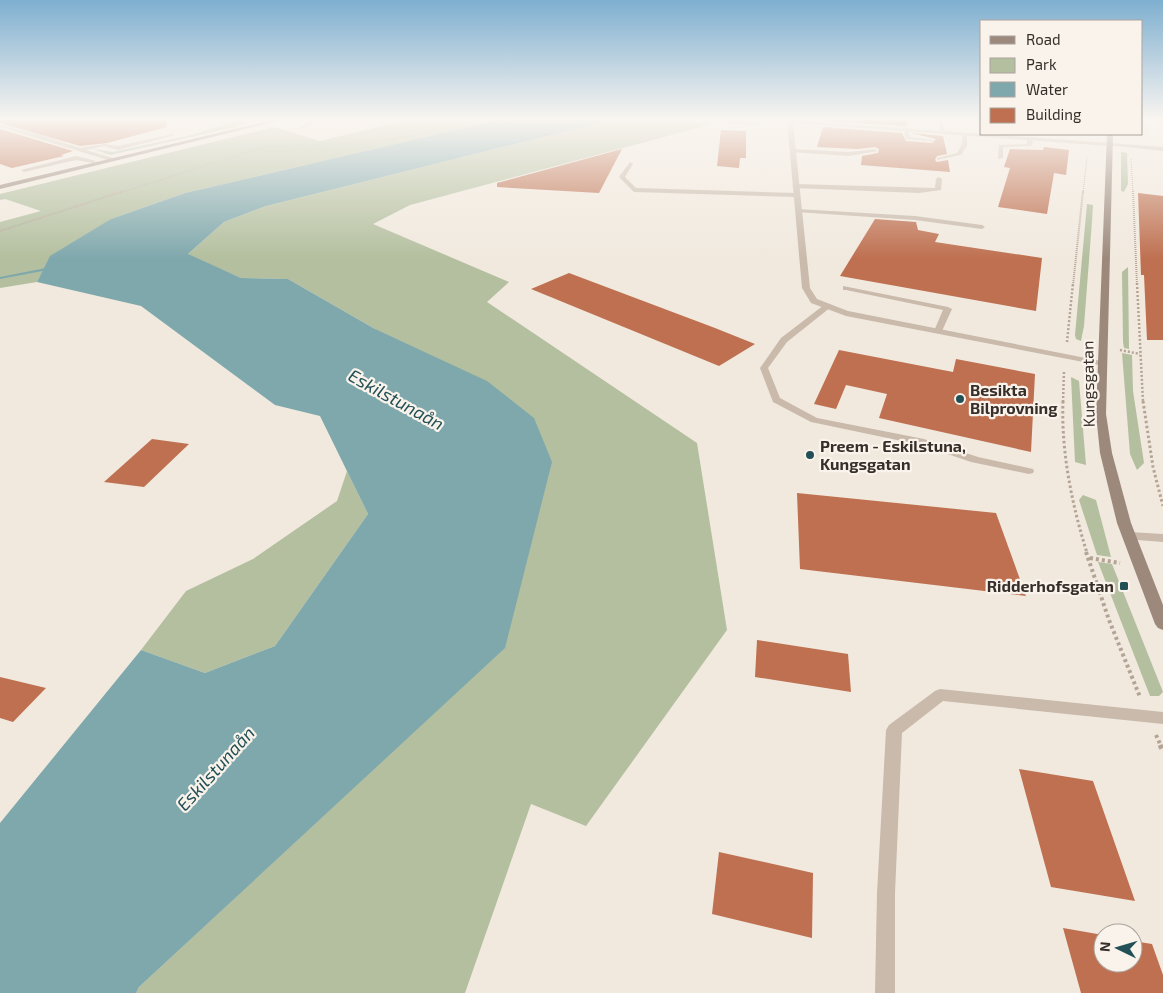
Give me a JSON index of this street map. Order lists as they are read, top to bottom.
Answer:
{
  "streets": {
    "main road": ["Kungsgatan"]
  },
  "water": ["Eskilstunaån"],
  "places": {
    "other": ["Besikta Bilprovning", "Preem - Eskilstuna, Kungsgatan"],
    "transit": ["Ridderhofsgatan"]
  },
  "legend": [
    "Road",
    "Park",
    "Water",
    "Building"
  ],
  "north": "left"
}
